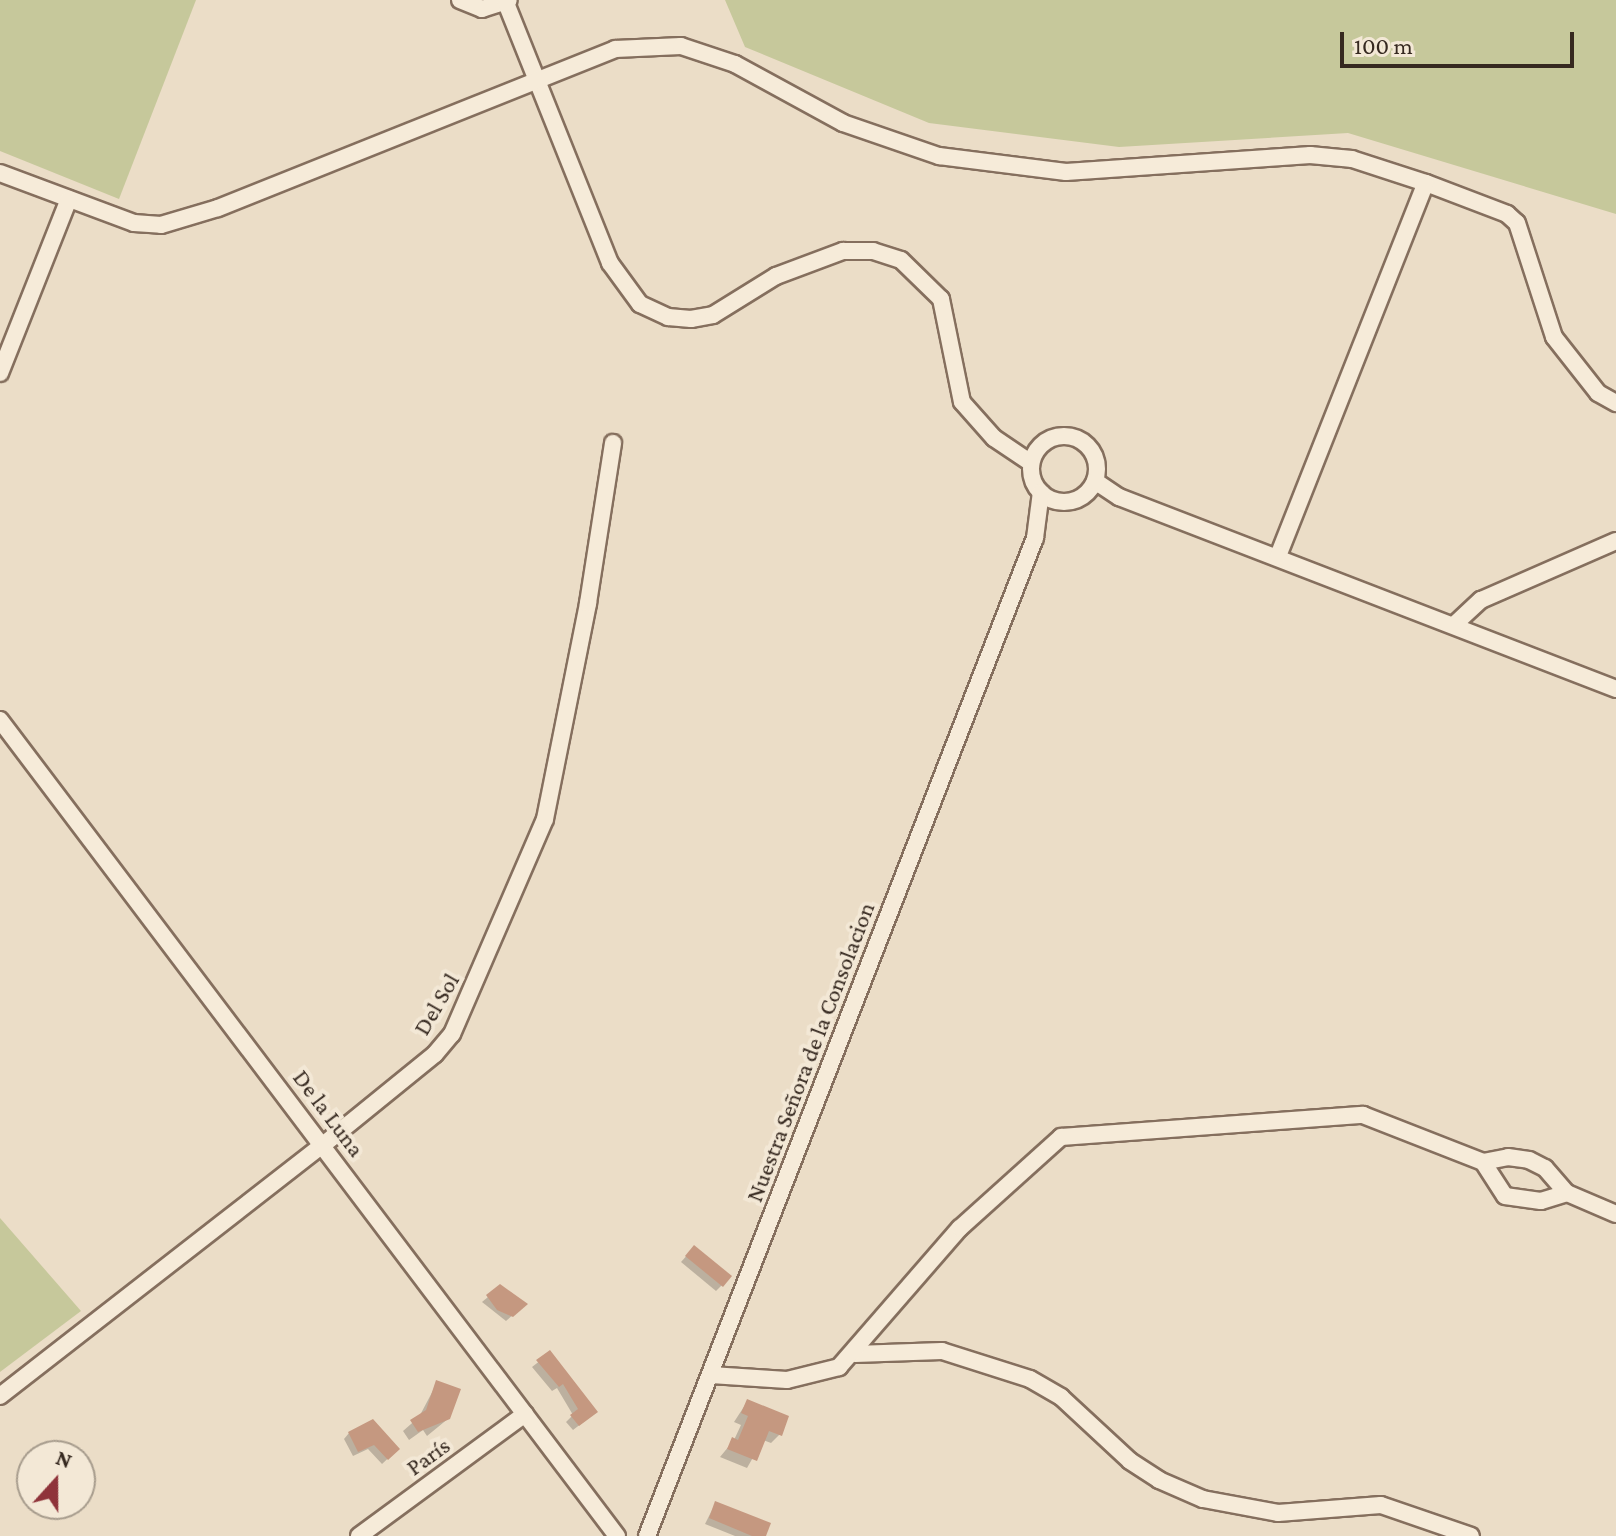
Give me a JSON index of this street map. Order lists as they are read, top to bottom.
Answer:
{
  "streets": {
    "street": [
      "Del Sol",
      "Nuestra Señora de la Consolacion",
      "De la Luna",
      "París"
    ]
  },
  "crossings": [
    ["Del Sol", "De la Luna"],
    ["De la Luna", "París"]
  ],
  "scale_bar": "100 m",
  "north": "top"
}
